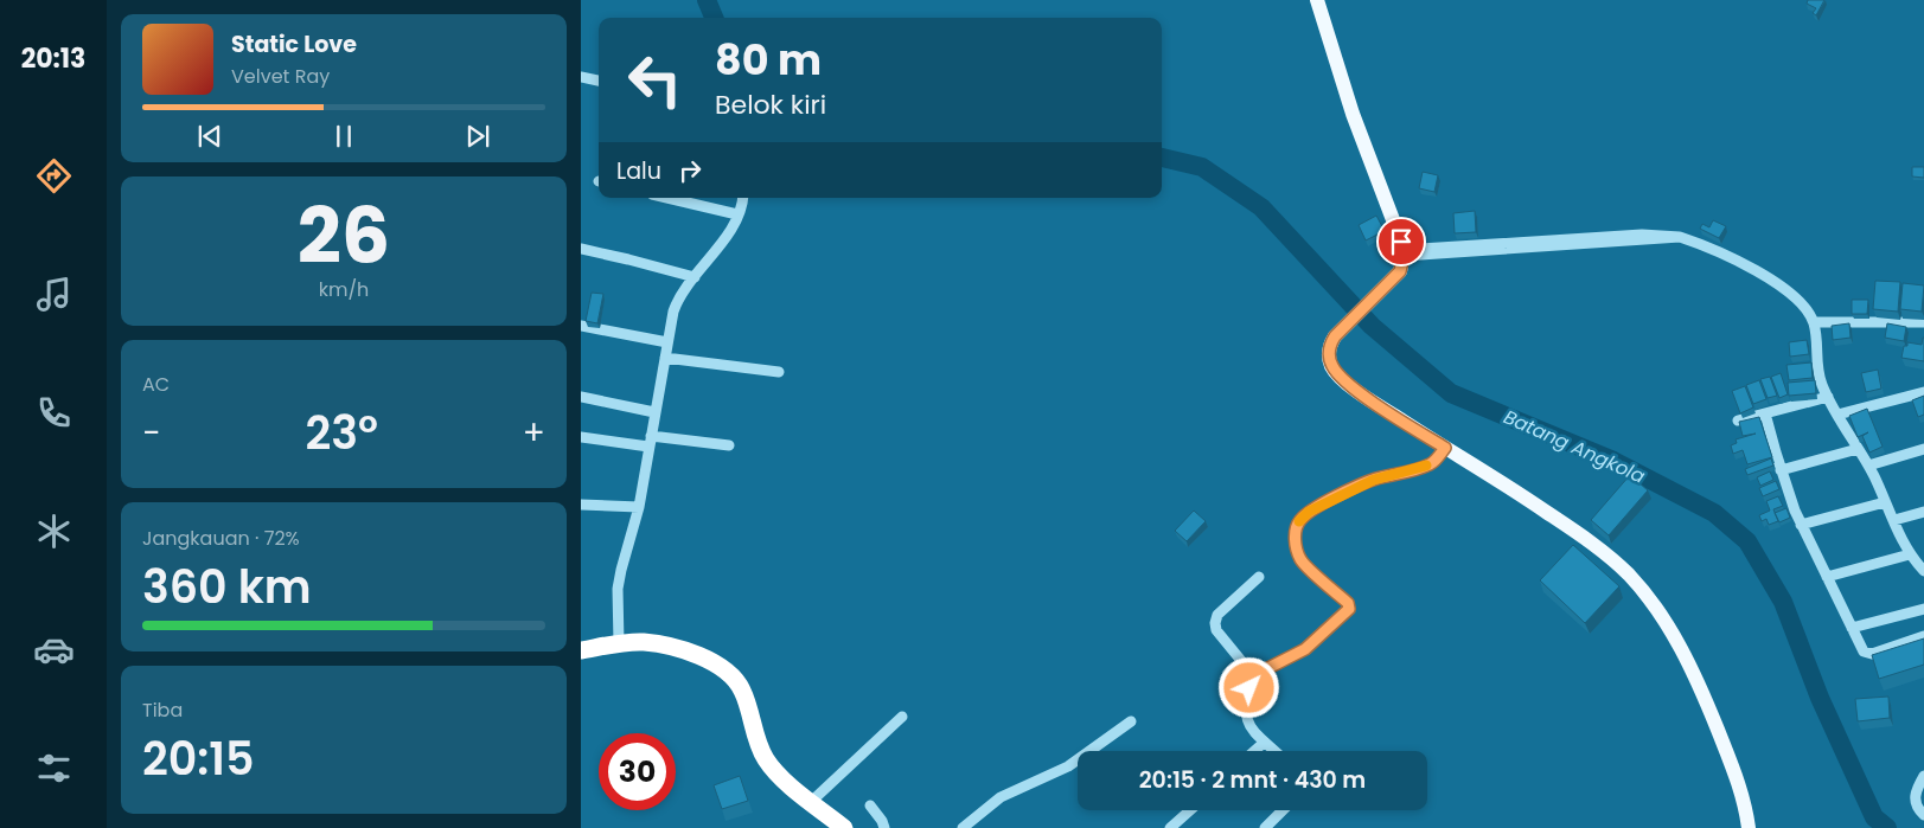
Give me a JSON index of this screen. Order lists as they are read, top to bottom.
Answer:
{
  "water": ["Batang Angkola"],
  "page": {
    "tabs": "20:13",
    "turn": ["80 m", "Belok kiri"],
    "song": ["Static Love", "Velvet Ray"],
    "then": "Lalu",
    "tile": [
      ["26", "km/h"],
      "AC",
      ["Jangkauan · 72%", "360 km"],
      ["Tiba", "20:15"]
    ],
    "heat": ["−", "23°", "+"],
    "limit": "30",
    "trip": "20:15 · 2 mnt · 430 m"
  }
}
